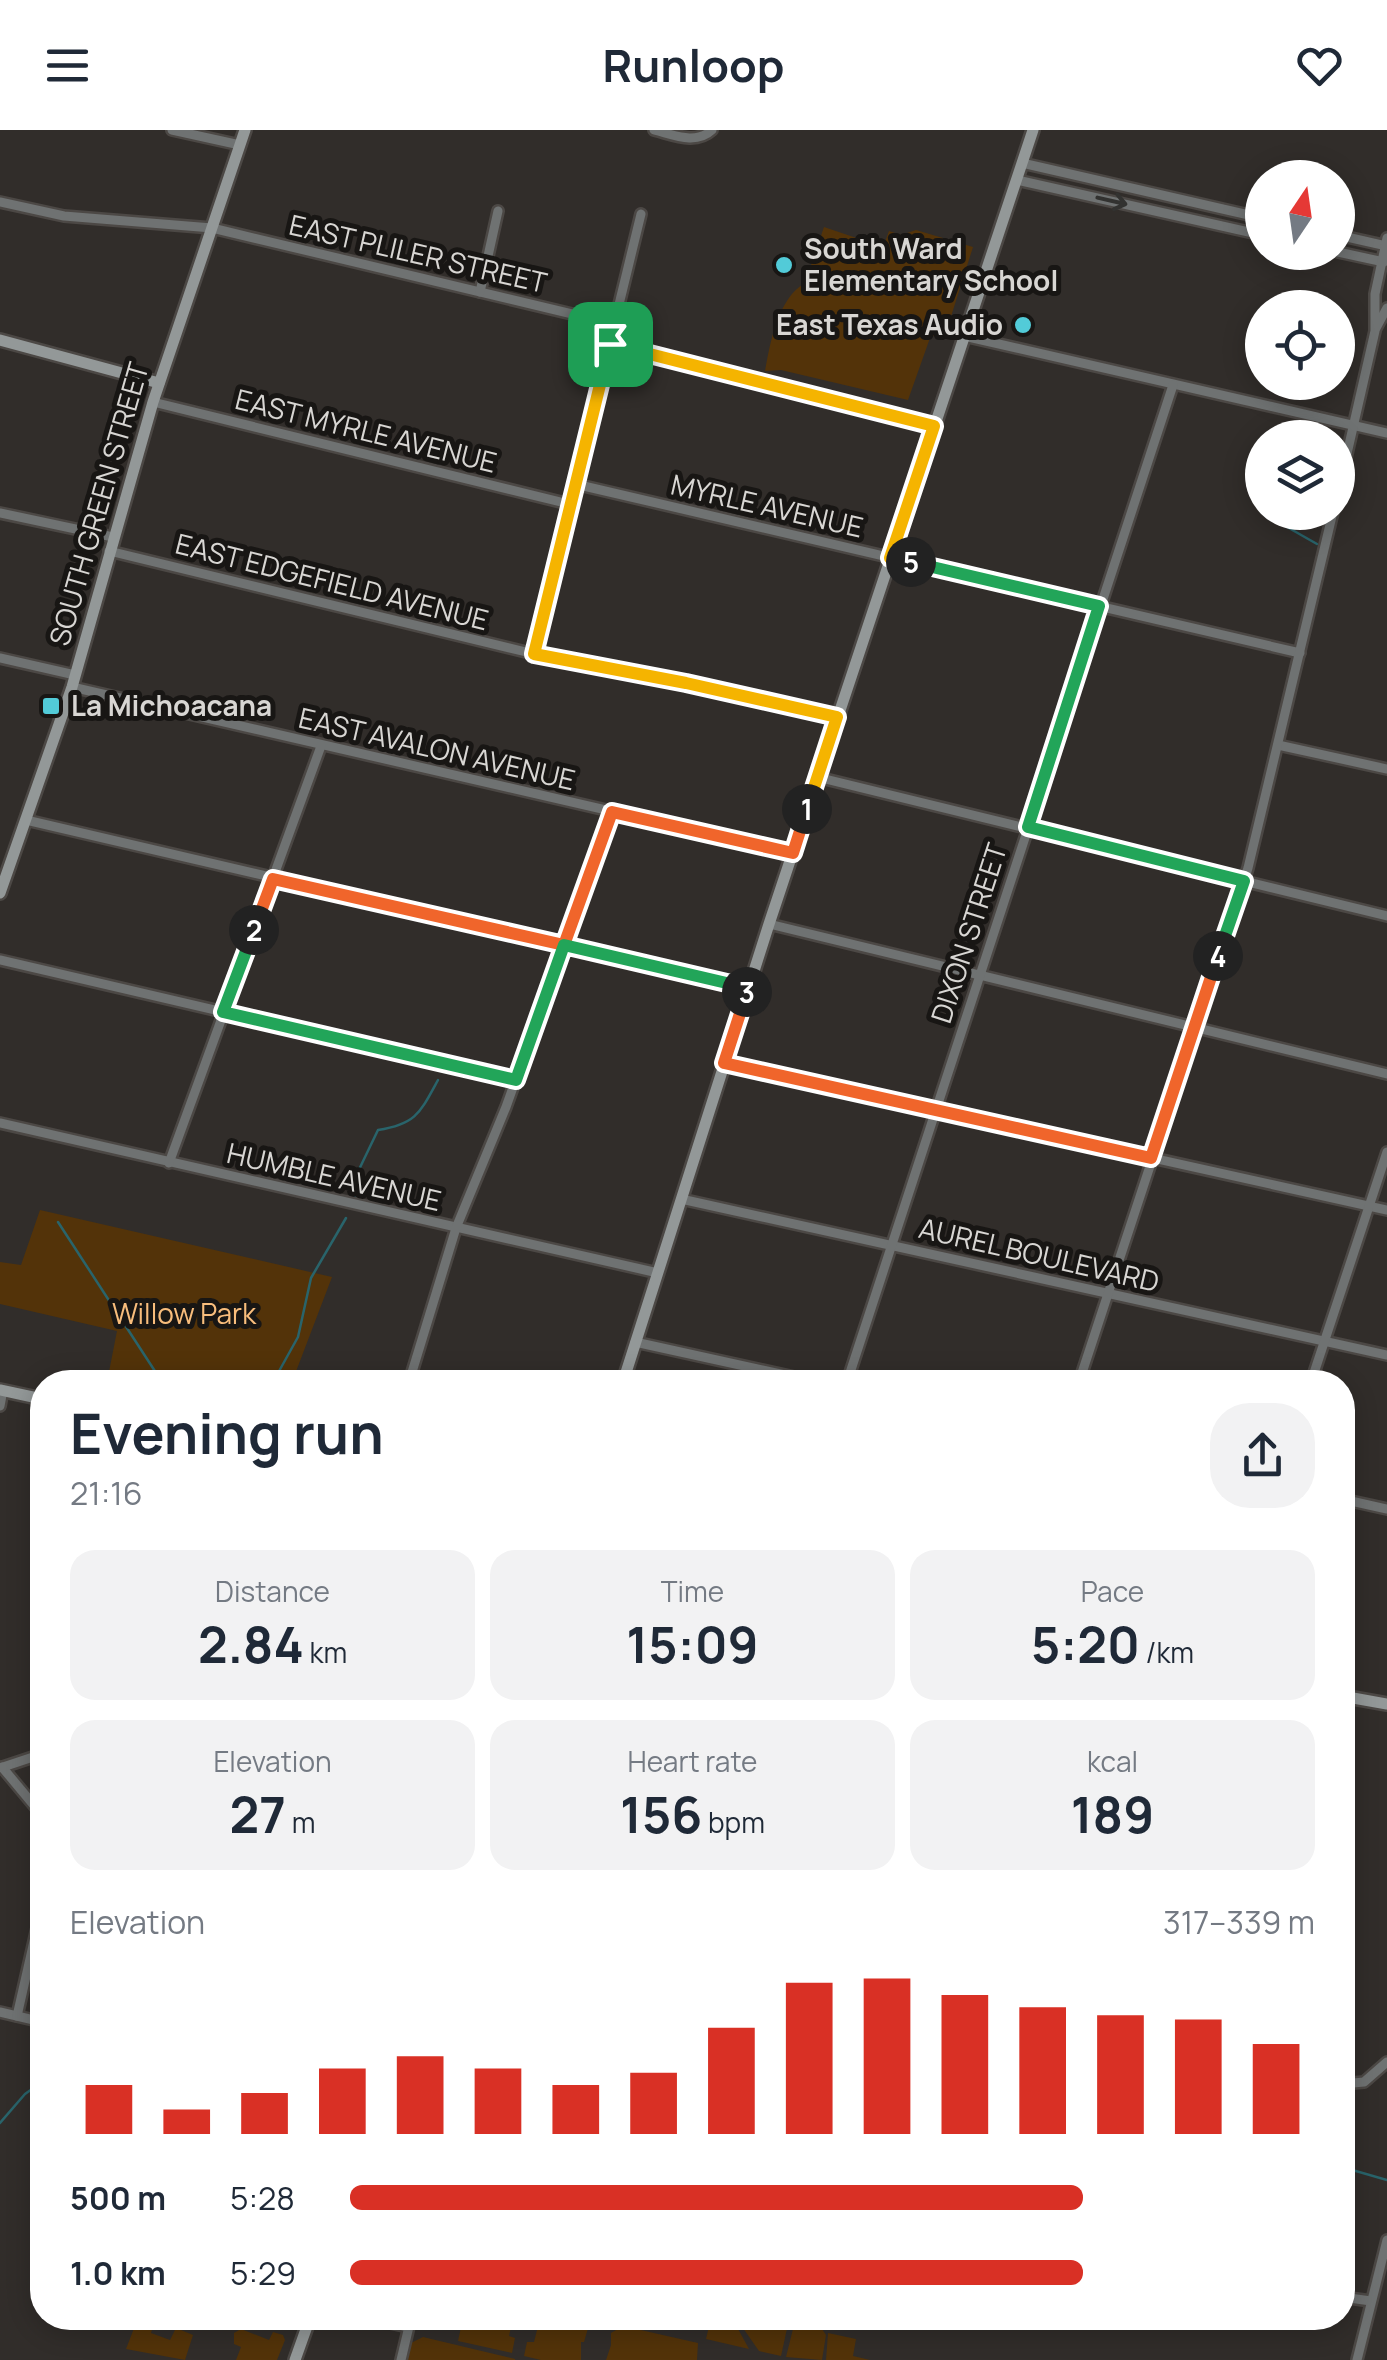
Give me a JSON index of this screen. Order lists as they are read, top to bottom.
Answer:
{
  "streets": {
    "main road": ["SOUTH GREEN STREET"],
    "street": [
      "EAST PLILER STREET",
      "EAST MYRLE AVENUE",
      "MYRLE AVENUE",
      "EAST EDGEFIELD AVENUE",
      "EAST AVALON AVENUE",
      "DIXON STREET",
      "HUMBLE AVENUE",
      "AUREL BOULEVARD"
    ]
  },
  "crossings": [
    ["EAST PLILER STREET", "SOUTH GREEN STREET"],
    ["EAST MYRLE AVENUE", "SOUTH GREEN STREET"],
    ["SOUTH GREEN STREET", "EAST EDGEFIELD AVENUE"],
    ["SOUTH GREEN STREET", "EAST AVALON AVENUE"],
    ["MYRLE AVENUE", "DIXON STREET"],
    ["DIXON STREET", "AUREL BOULEVARD"]
  ],
  "parks": ["Willow Park"],
  "places": {
    "other": ["South Ward Elementary School", "East Texas Audio"],
    "transit": ["La Michoacana"]
  },
  "north": "top",
  "page": {
    "header": "Runloop",
    "pins": [
      "5",
      "1",
      "2",
      "4",
      "3"
    ],
    "heading": ["Evening run", "21:16"],
    "stats": [
      ["Distance", "2.84 km"],
      ["Time", "15:09"],
      ["Pace", "5:20 /km"],
      ["Elevation", "27 m"],
      ["Heart rate", "156 bpm"],
      ["kcal", "189"]
    ],
    "chart": ["Elevation", "317–339 m"],
    "list": [
      {
        "name": "500 m",
        "note": "5:28"
      },
      {
        "name": "1.0 km",
        "note": "5:29"
      }
    ]
  }
}
